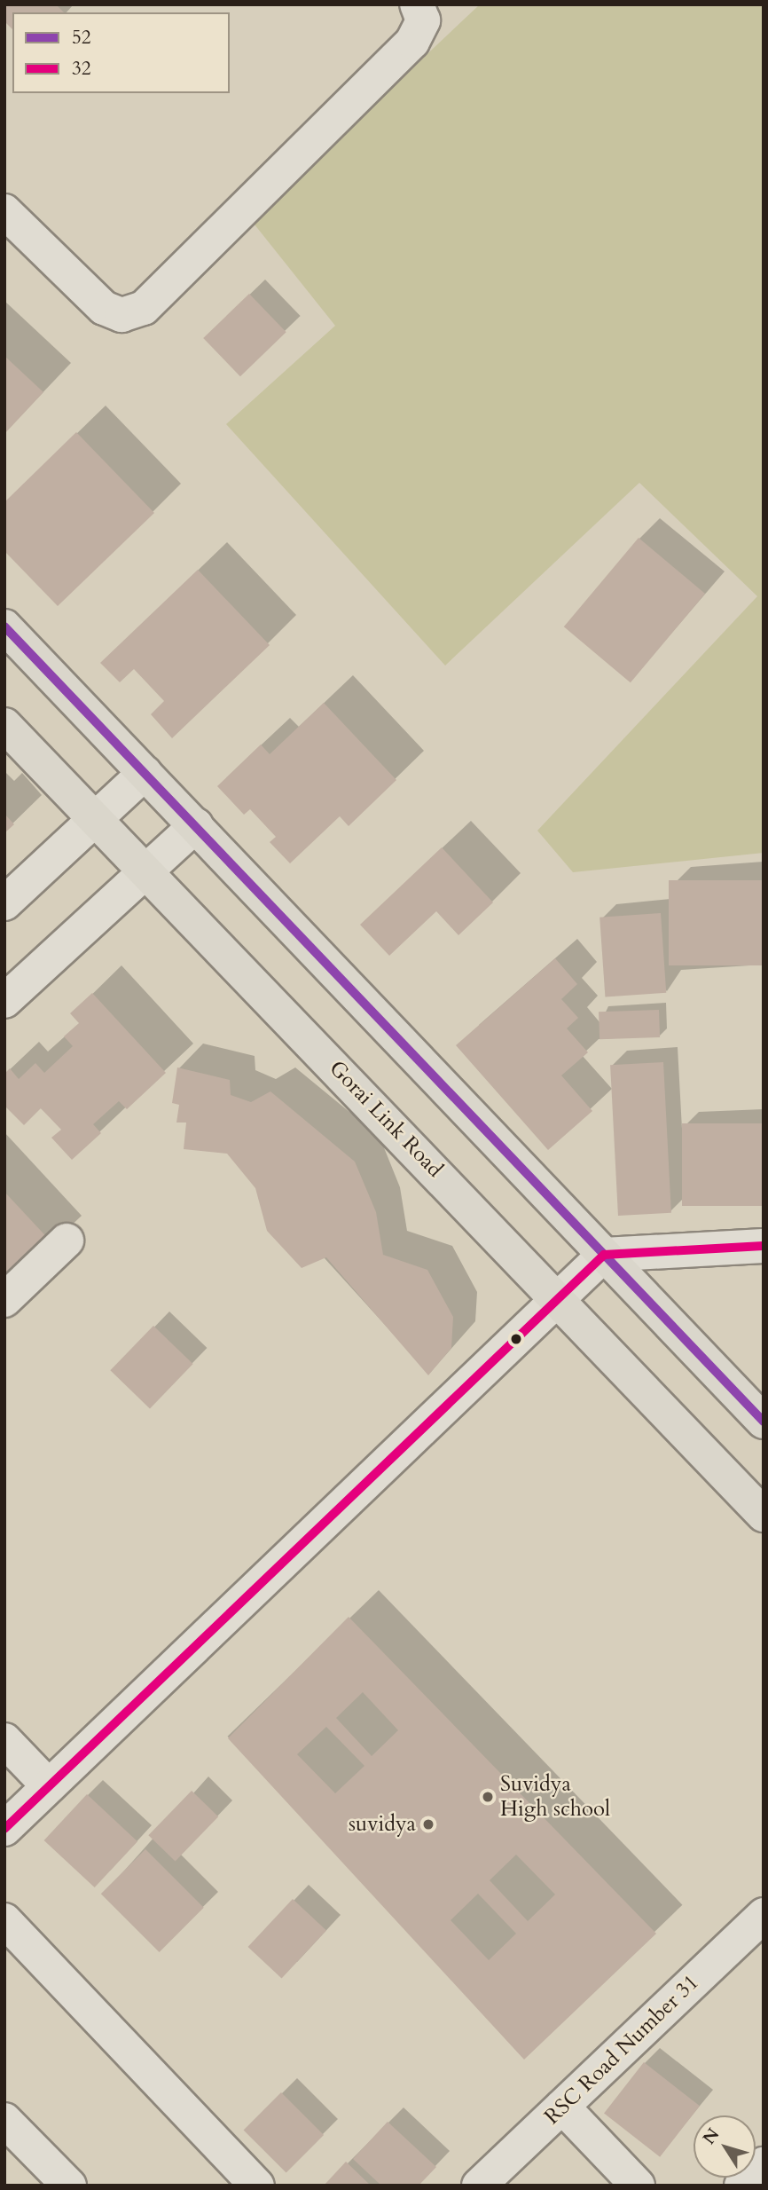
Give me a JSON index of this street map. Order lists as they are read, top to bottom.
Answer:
{
  "streets": {
    "main road": ["Gorai Link Road"],
    "street": ["RSC Road Number 31"]
  },
  "places": ["Suvidya High school", "suvidya"],
  "lines": ["transit line 52", "transit line 32"],
  "legend": ["52", "32"],
  "north": "top left"
}
